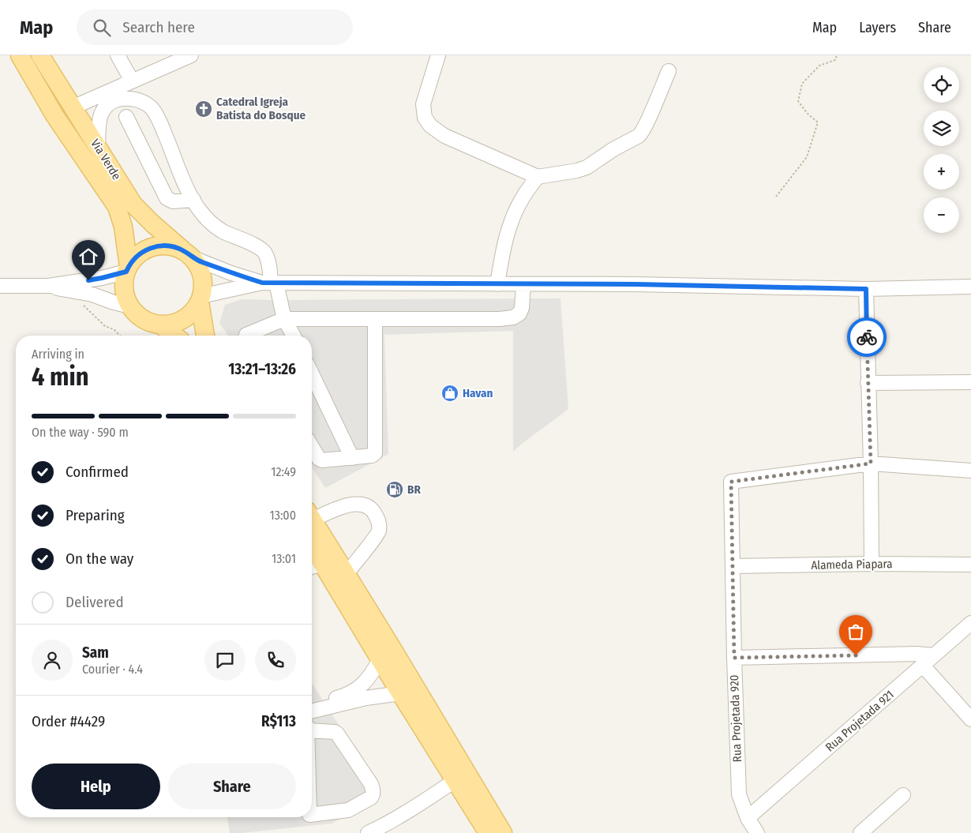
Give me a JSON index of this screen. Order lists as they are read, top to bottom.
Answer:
{
  "streets": {
    "main road": ["Via Verde"],
    "street": ["Alameda Piapara", "Rua Projetada 920", "Rua Projetada 921"]
  },
  "crossings": [
    ["Alameda Piapara", "Rua Projetada 920"],
    ["Rua Projetada 920", "Rua Projetada 921"]
  ],
  "places": {
    "church": ["Catedral Igreja Batista do Bosque"],
    "shop": ["Havan"],
    "fuel station": ["BR"]
  },
  "page": {
    "header": "Map",
    "search": "Search here",
    "nav": ["Map", "Layers", "Share"],
    "map_buttons": ["+", "−"],
    "heading": ["4 min", "Arriving in", "13:21–13:26"],
    "panel": [
      "Sam",
      "Courier · 4.4",
      "Order #4429",
      "R$113"
    ],
    "bar": "On the way · 590 m",
    "list": [
      ["Confirmed", "12:49"],
      ["Preparing", "13:00"],
      ["On the way", "13:01"],
      "Delivered"
    ],
    "buttons": ["Help", "Share"]
  }
}
